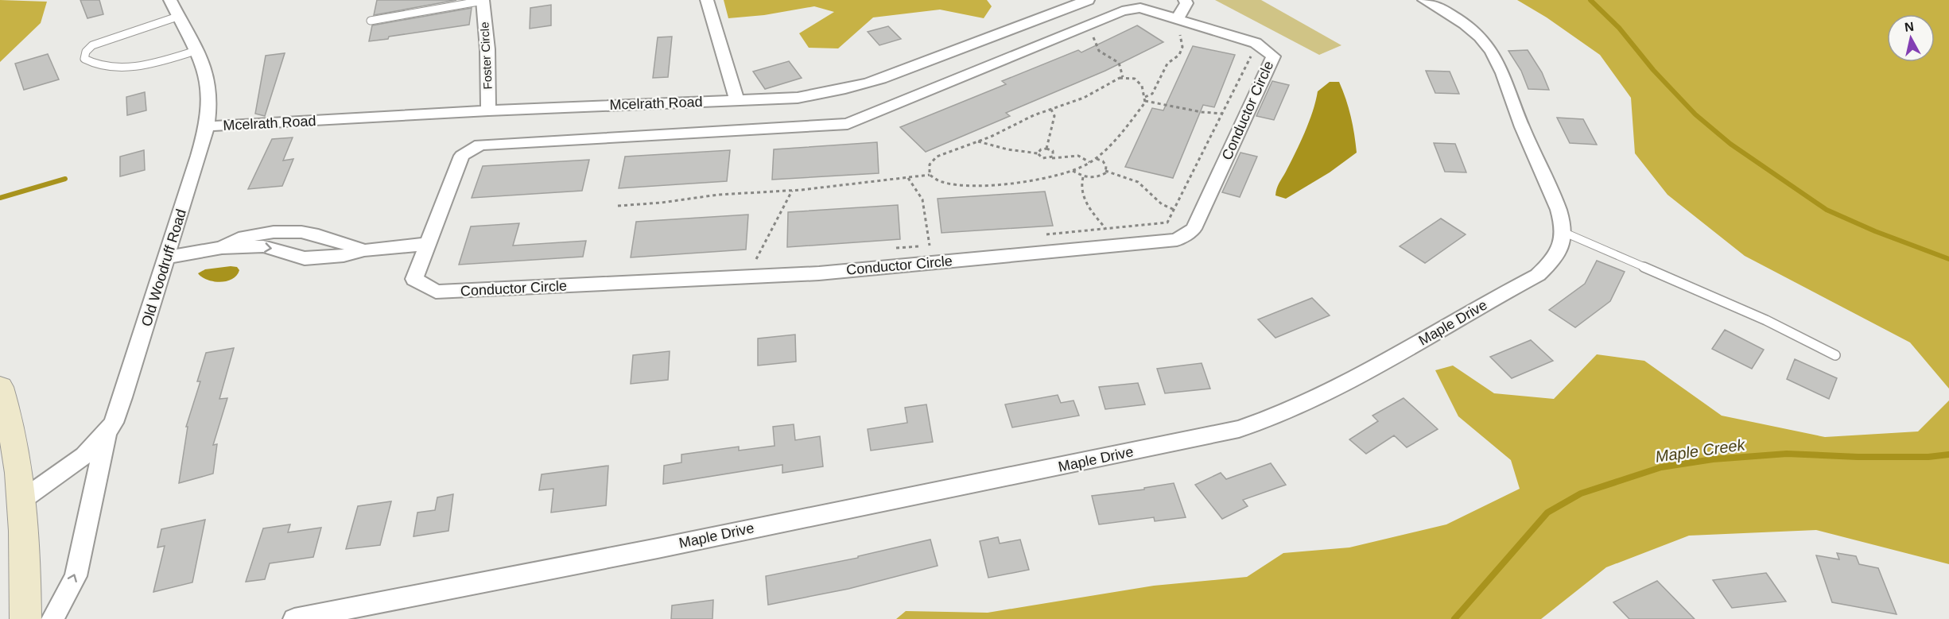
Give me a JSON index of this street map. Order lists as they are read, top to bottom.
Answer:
{
  "streets": {
    "street": [
      "Foster Circle",
      "Mcelrath Road",
      "Conductor Circle",
      "Old Woodruff Road",
      "Maple Drive"
    ]
  },
  "crossings": [
    ["Foster Circle", "Mcelrath Road"],
    ["Mcelrath Road", "Old Woodruff Road"]
  ],
  "water": ["Maple Creek"],
  "north": "top"
}
